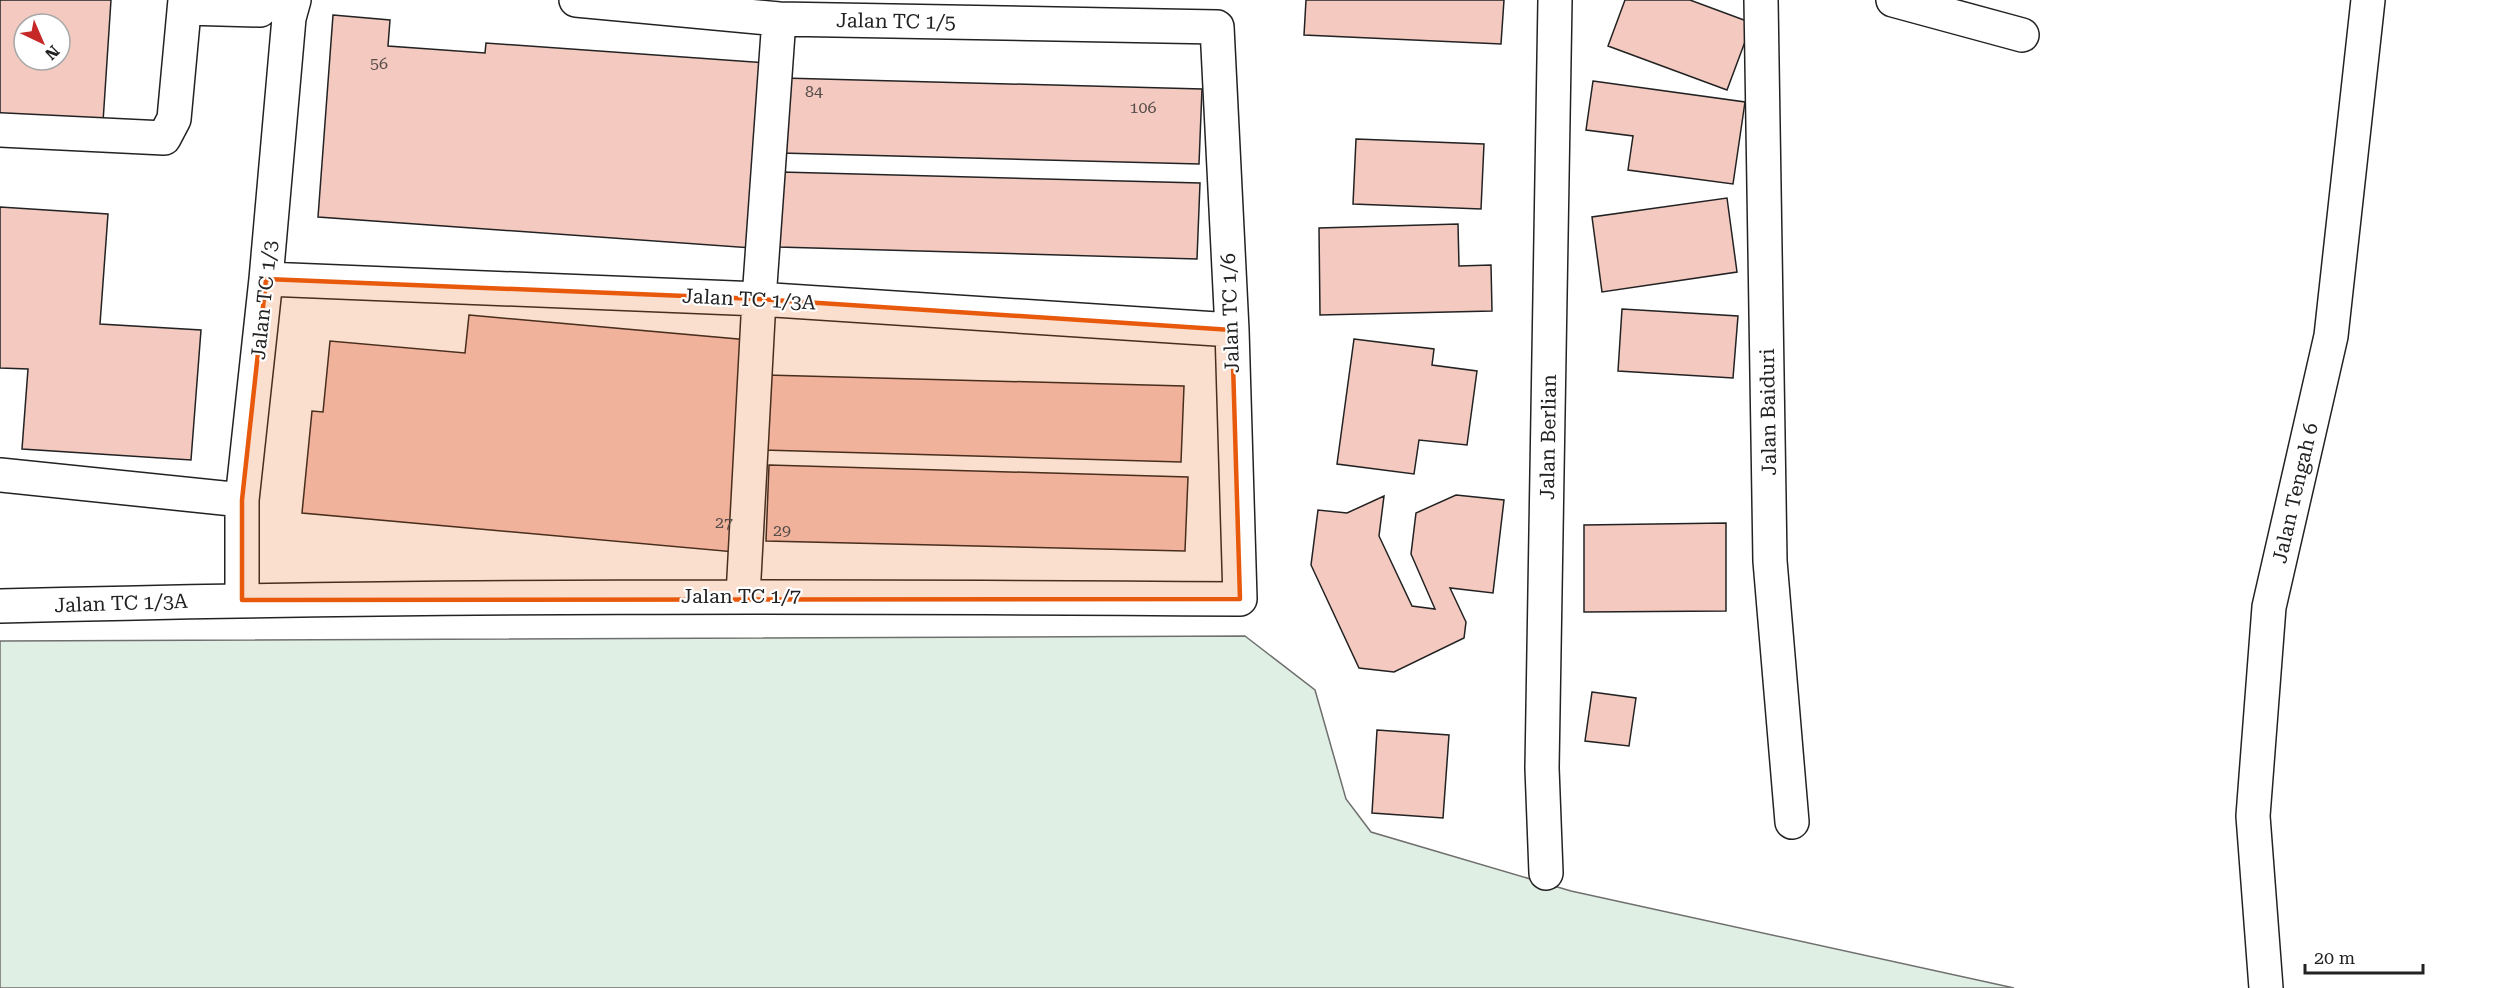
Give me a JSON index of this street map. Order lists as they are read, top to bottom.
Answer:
{
  "streets": {
    "street": [
      "Jalan TC 1/5",
      "Jalan TC 1/3A",
      "Jalan TC 1/3",
      "Jalan TC 1/6",
      "Jalan Baiduri",
      "Jalan Berlian",
      "Jalan Tengah 6",
      "Jalan TC 1/7"
    ]
  },
  "crossings": [
    ["Jalan TC 1/5", "Jalan TC 1/6"],
    ["Jalan TC 1/3A", "Jalan TC 1/3"],
    ["Jalan TC 1/3A", "Jalan TC 1/6"],
    ["Jalan TC 1/3A", "Jalan TC 1/7"],
    ["Jalan TC 1/3", "Jalan TC 1/7"],
    ["Jalan TC 1/6", "Jalan TC 1/7"]
  ],
  "house_numbers": [
    "56",
    "84",
    "106",
    "27",
    "29"
  ],
  "scale_bar": "20 m",
  "north": "bottom right"
}
